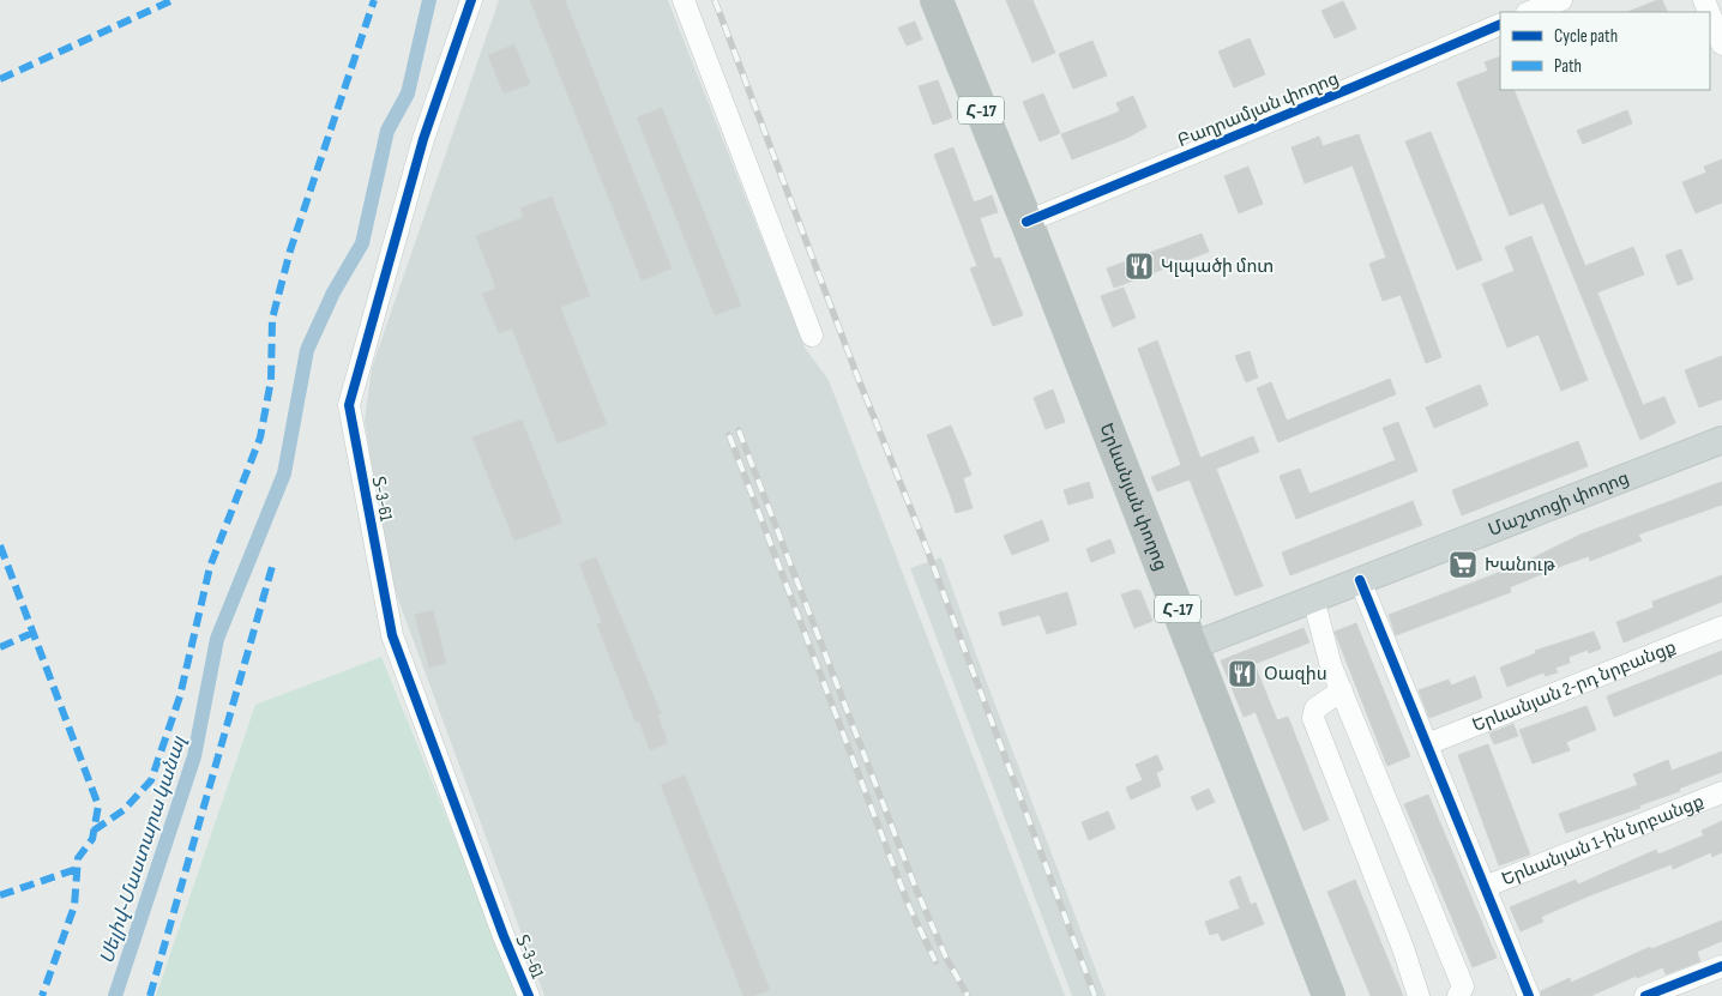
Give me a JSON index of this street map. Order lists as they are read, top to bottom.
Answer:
{
  "streets": {
    "highway": ["Հ-17", "Երևանյան փողոց"],
    "main road": ["Մաշտոցի փողոց"],
    "street": [
      "Բաղրամյան փողոց",
      "Տ-3-61",
      "Երևանյան 2-րդ նրբանցք",
      "Երևանյան 1-ին նրբանցք"
    ]
  },
  "crossings": [
    ["Բաղրամյան փողոց", "Երևանյան փողոց"],
    ["Երևանյան փողոց", "Մաշտոցի փողոց"]
  ],
  "water": ["Սելիվ֊Մաստարա կանալ"],
  "places": {
    "restaurant": ["Կլպածի մոտ", "Օազիս"],
    "supermarket": ["Խանութ"]
  },
  "legend": ["Cycle path", "Path"]
}
